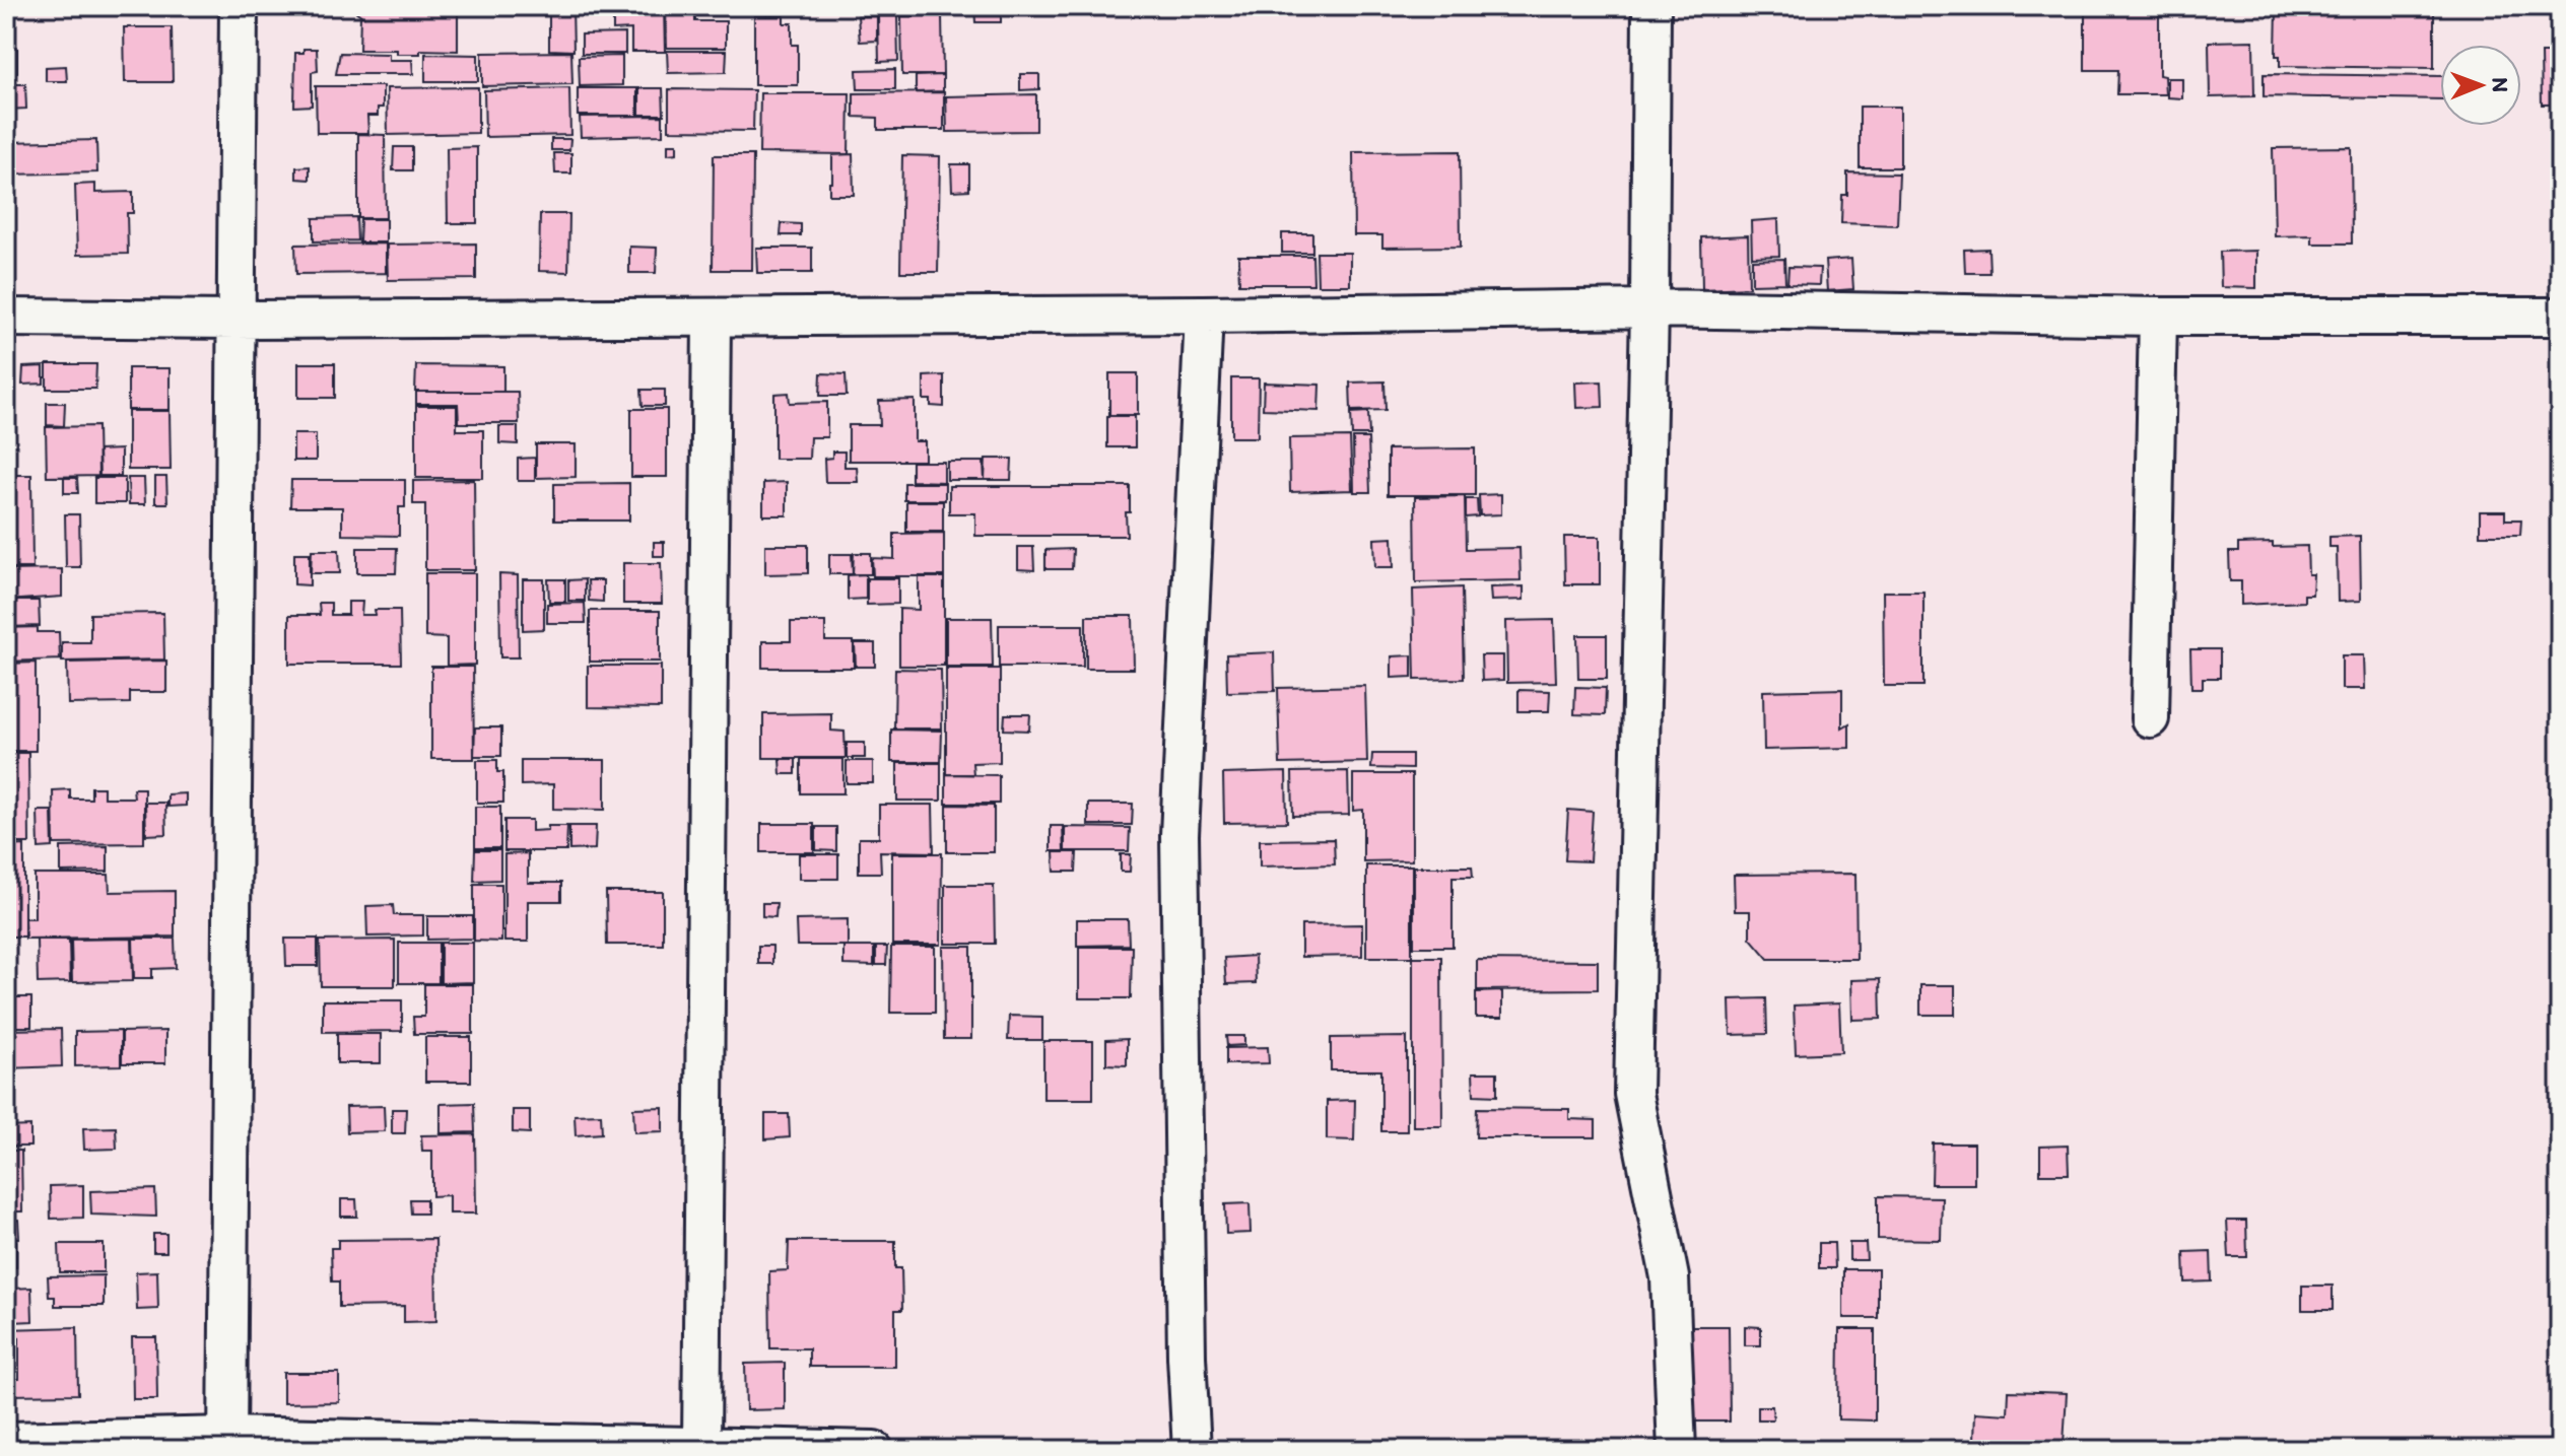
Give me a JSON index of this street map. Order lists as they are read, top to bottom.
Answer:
{
  "north": "right"
}
